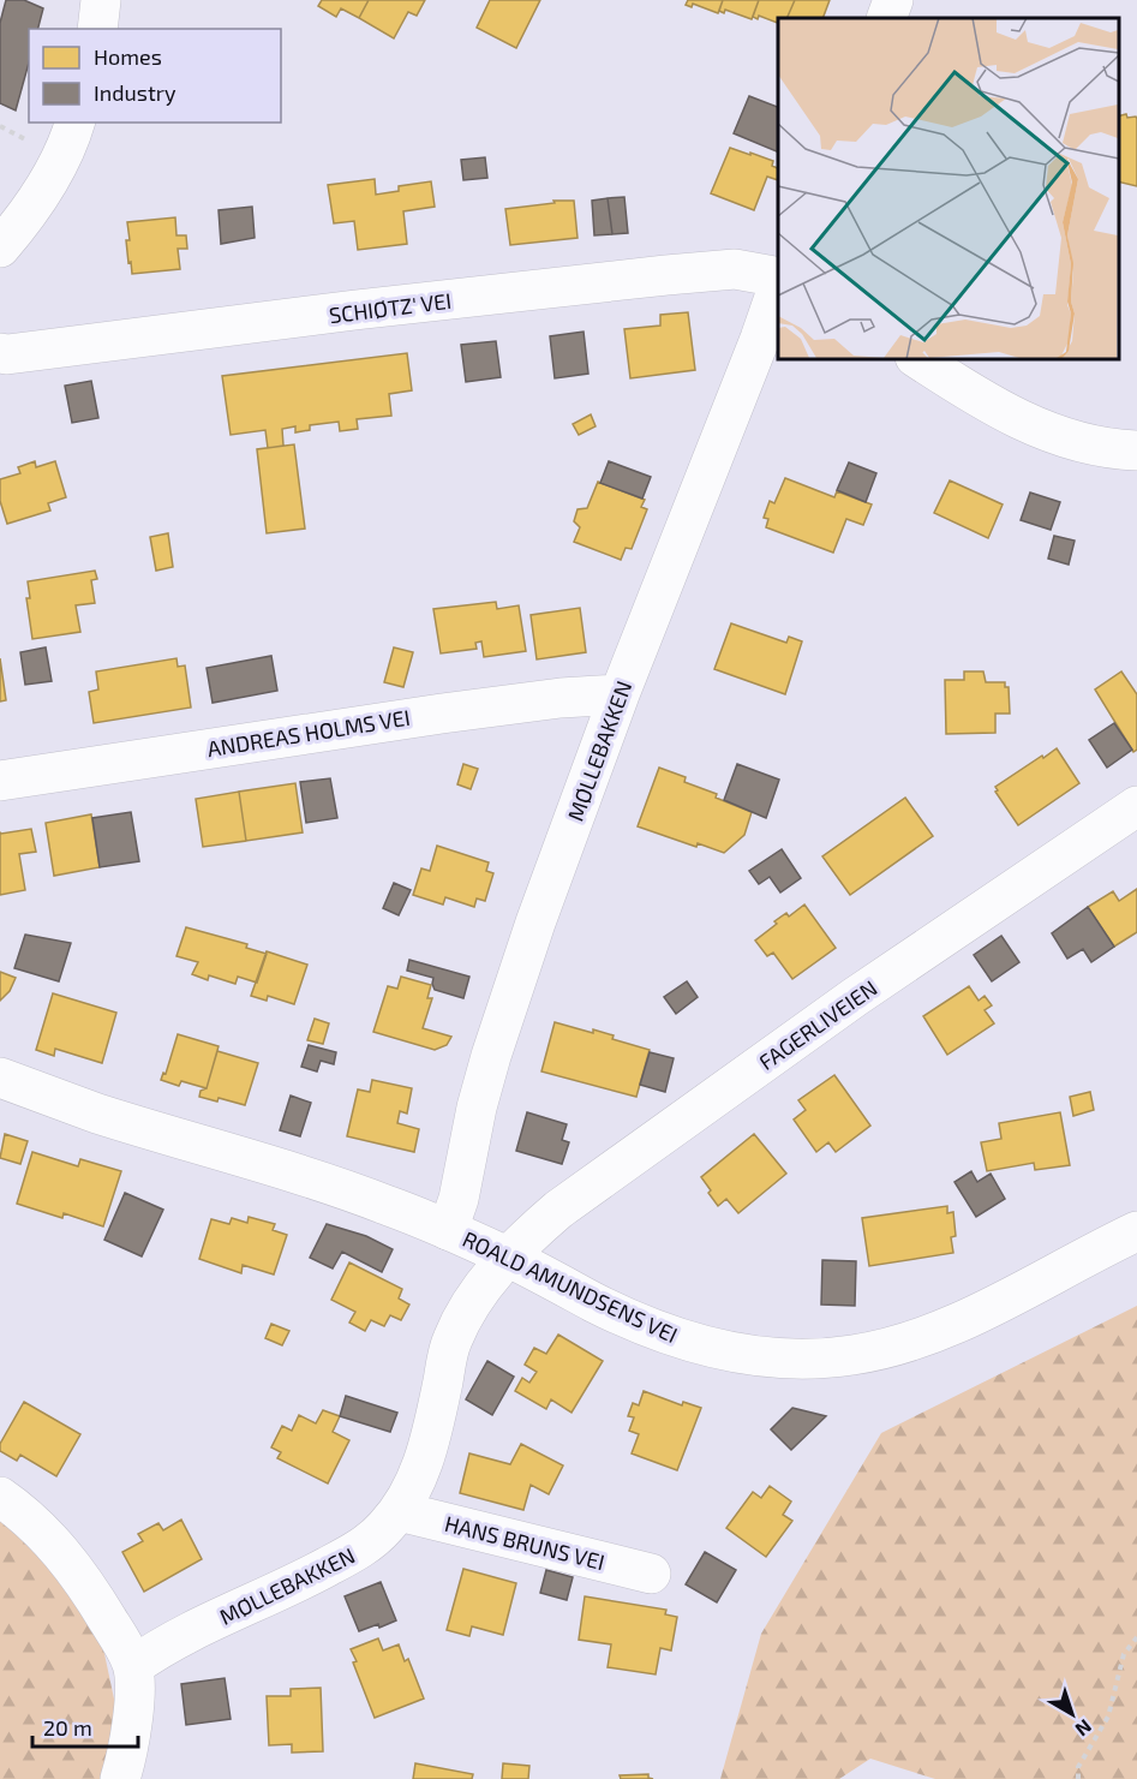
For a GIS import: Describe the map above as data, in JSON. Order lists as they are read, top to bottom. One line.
{"streets":{"street":["SCHIØTZ' VEI","ANDREAS HOLMS VEI","MØLLEBAKKEN","FAGERLIVEIEN","ROALD AMUNDSENS VEI","HANS BRUNS VEI"]},"crossings":[["ANDREAS HOLMS VEI","MØLLEBAKKEN"],["MØLLEBAKKEN","FAGERLIVEIEN"],["MØLLEBAKKEN","ROALD AMUNDSENS VEI"],["MØLLEBAKKEN","HANS BRUNS VEI"],["FAGERLIVEIEN","ROALD AMUNDSENS VEI"]],"legend":["Homes","Industry"],"scale_bar":"20 m","north":"bottom right"}
